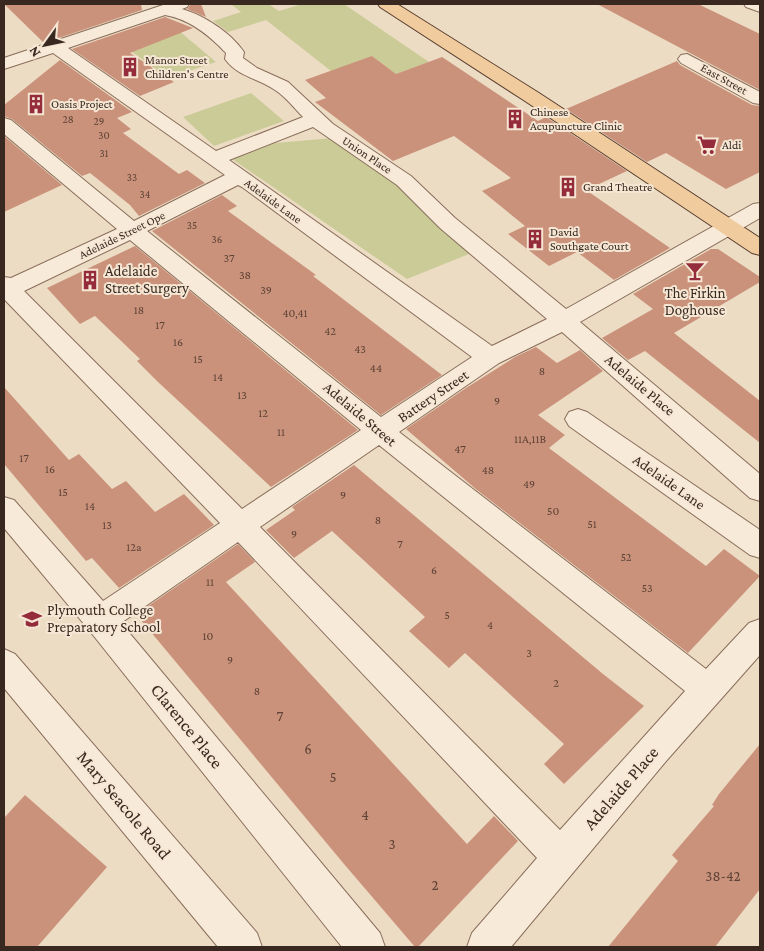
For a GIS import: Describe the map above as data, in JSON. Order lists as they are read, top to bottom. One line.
{"streets":{"street":["East Street","Union Place","Adelaide Lane","Adelaide Street Ope","Adelaide Place","Battery Street","Adelaide Street","Clarence Place","Mary Seacole Road"]},"crossings":[["Union Place","Adelaide Place"],["Union Place","Battery Street"],["Adelaide Lane","Adelaide Street Ope"],["Adelaide Lane","Battery Street"],["Adelaide Street Ope","Adelaide Street"],["Adelaide Place","Battery Street"],["Adelaide Place","Adelaide Street"],["Battery Street","Adelaide Street"],["Battery Street","Clarence Place"]],"places":{"building":["Manor Street Children's Centre","Oasis Project","Chinese Acupuncture Clinic","Grand Theatre","David Southgate Court","Adelaide Street Surgery"],"supermarket":["Aldi"],"bar":["The Firkin Doghouse"],"school or university":["Plymouth College Preparatory School"]},"house_numbers":["28","29","30","31","33","34","35","36","37","38","39","18","40,41","17","42","16","43","15","44","8","14","13","9","12","11","11A,11B","47","17","16","48","49","15","9","14","50","8","51","13","9","7","12a","52","6","11","53","5","4","10","3","9","2","8","7","6","5","4","3","38-42","2"],"north":"bottom left"}
